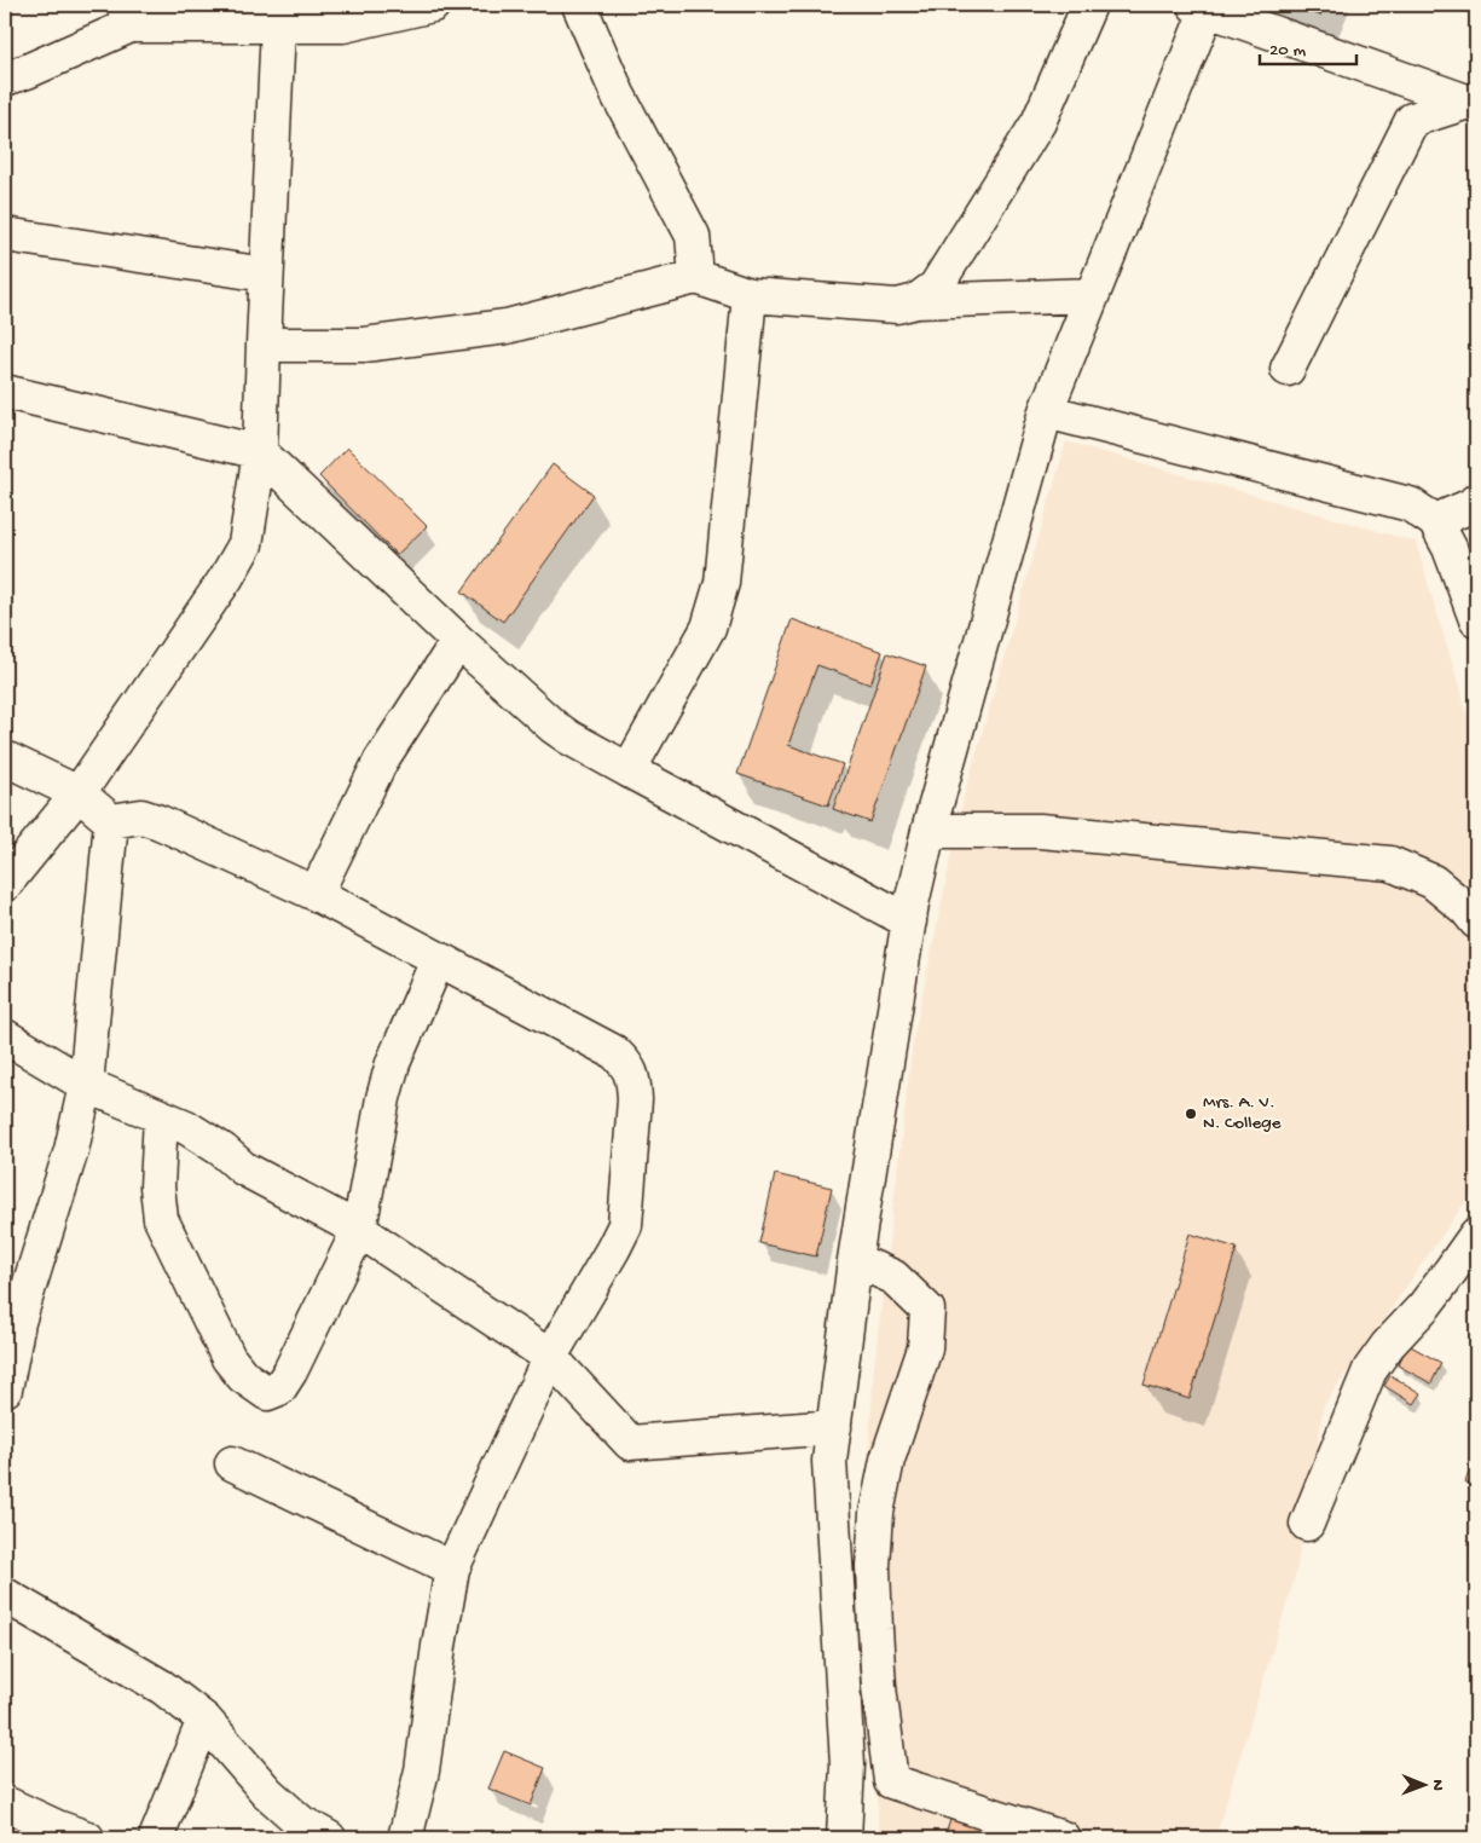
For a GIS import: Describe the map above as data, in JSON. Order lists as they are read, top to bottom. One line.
{"places":["Mrs. A. V. N. College"],"scale_bar":"20 m","north":"right"}
